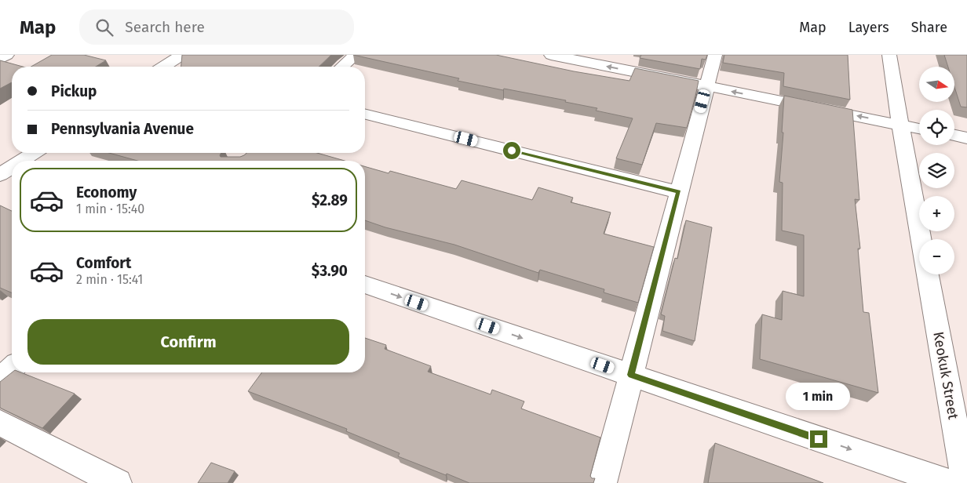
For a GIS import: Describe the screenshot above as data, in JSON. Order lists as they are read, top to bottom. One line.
{"streets":{"street":["Keokuk Street"]},"north":"right","page":{"header":"Map","search":"Search here","nav":["Map","Layers","Share"],"map_buttons":["+","−"],"banner":["Pickup","Pennsylvania Avenue"],"list":[{"name":"Economy","note":"1 min · 15:40","value":"$2.89"},{"name":"Comfort","note":"2 min · 15:41","value":"$3.90"}],"buttons":"Confirm","bubble":"1 min"}}
